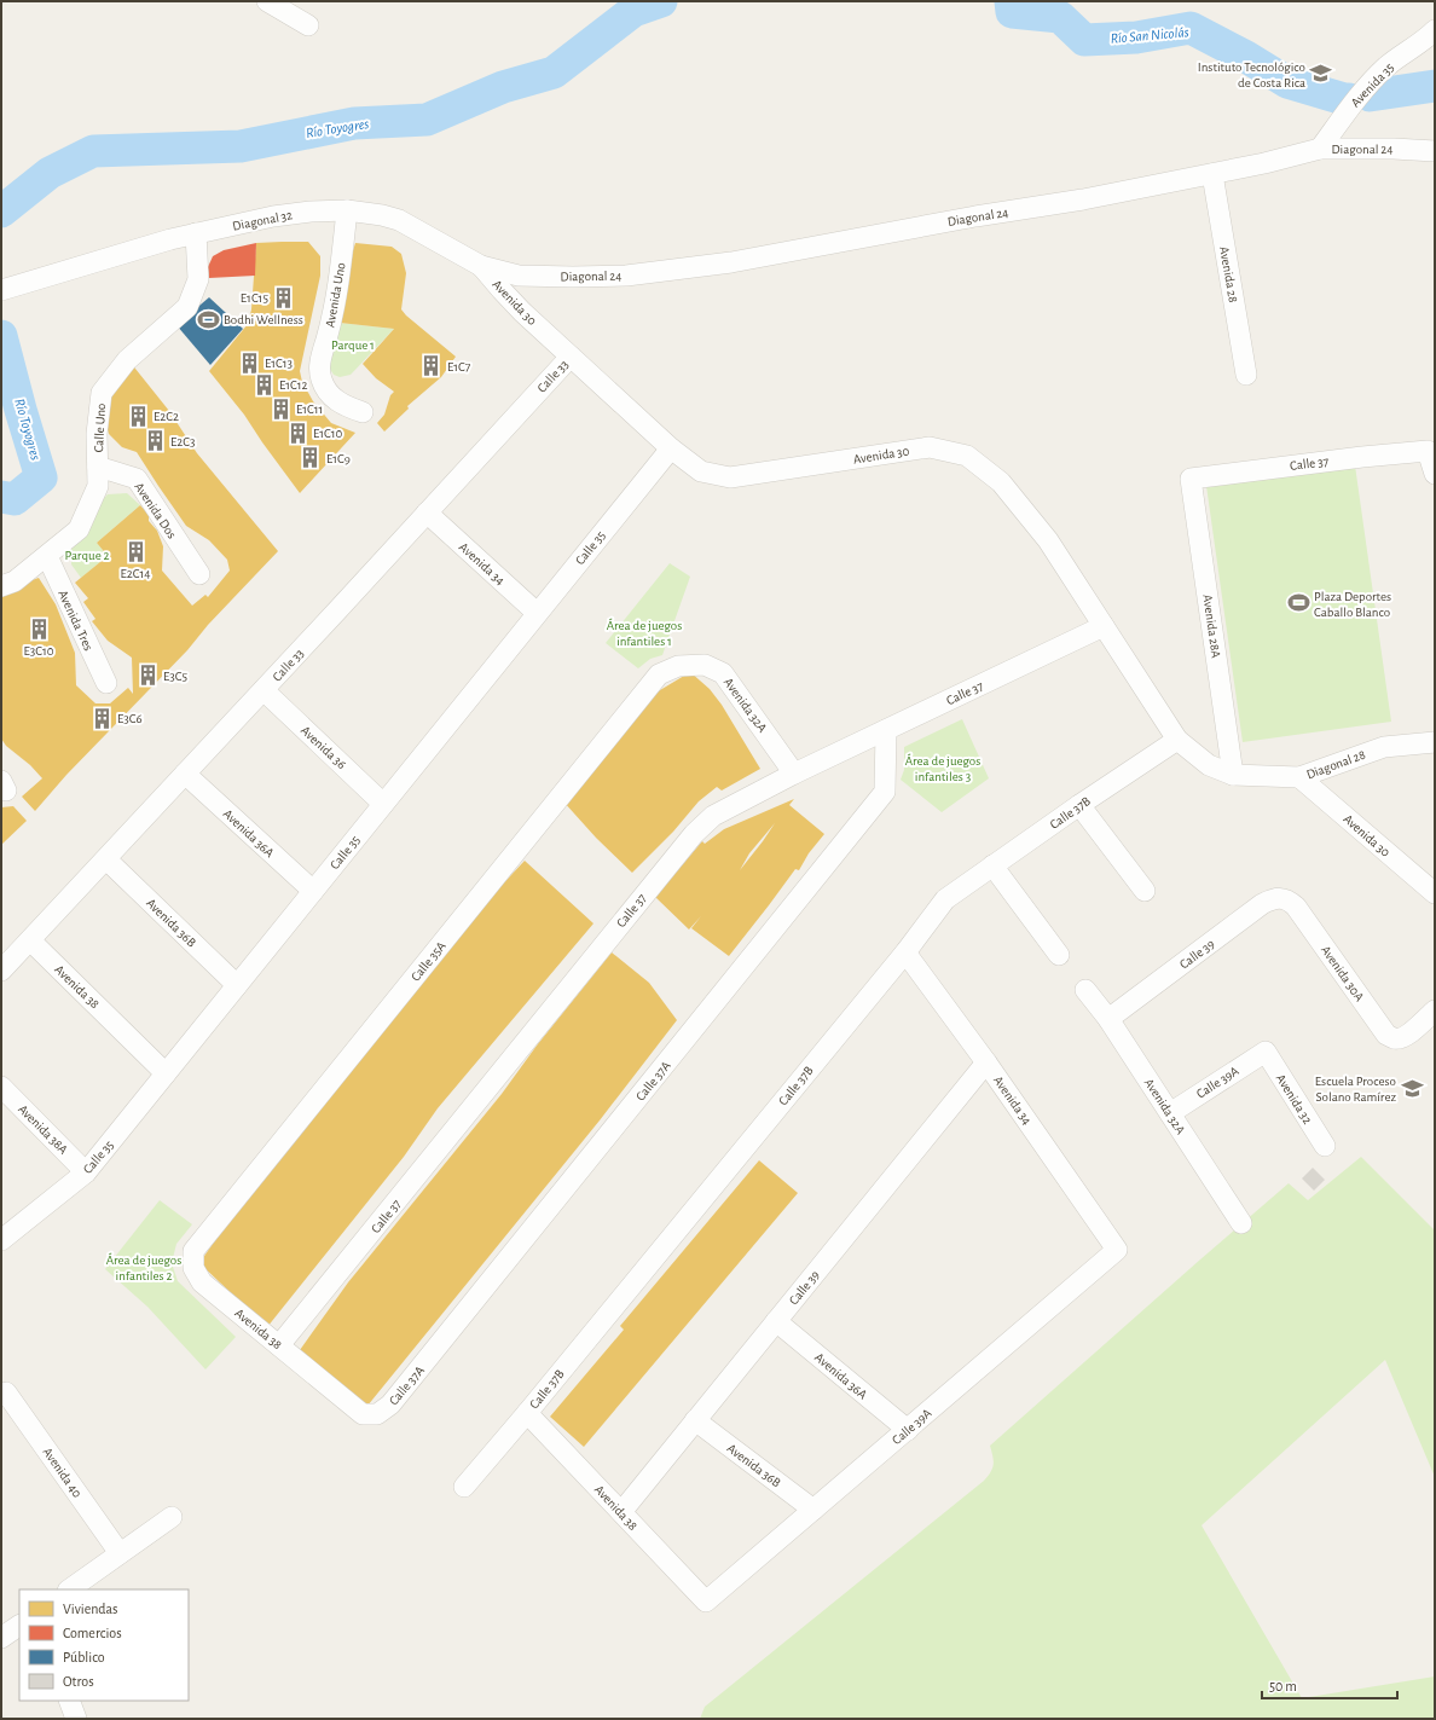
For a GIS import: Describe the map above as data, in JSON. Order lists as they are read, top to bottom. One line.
{"streets":{"street":["Avenida 35","Diagonal 24","Diagonal 32","Avenida 28","Avenida Uno","Avenida 30","Calle 33","Calle Uno","Calle 37","Avenida Dos","Calle 35","Avenida 34","Avenida Tres","Avenida 28A","Avenida 32A","Avenida 36","Diagonal 28","Calle 37B","Avenida 36A","Avenida 36B","Calle 39","Calle 35A","Avenida 30A","Avenida 38","Calle 37A","Calle 39A","Avenida 32","Avenida 38A","Avenida 40"]},"crossings":[["Avenida 35","Diagonal 24"],["Diagonal 24","Diagonal 32"],["Diagonal 24","Avenida 28"],["Diagonal 32","Avenida Uno"],["Diagonal 32","Avenida 30"],["Diagonal 32","Calle Uno"],["Avenida 30","Calle 33"],["Avenida 30","Calle 37"],["Avenida 30","Calle 35"],["Avenida 30","Diagonal 28"],["Avenida 30","Calle 37B"],["Calle 33","Avenida 34"],["Calle 33","Avenida 36"],["Calle 33","Avenida 36A"],["Calle 33","Avenida 36B"],["Calle 33","Avenida 38"],["Calle Uno","Avenida Dos"],["Calle Uno","Avenida Tres"],["Calle 37","Avenida 28A"],["Calle 37","Avenida 32A"],["Calle 37","Avenida 38"],["Calle 37","Calle 37A"],["Calle 35","Avenida 34"],["Calle 35","Avenida 36"],["Calle 35","Avenida 36A"],["Calle 35","Avenida 36B"],["Calle 35","Avenida 38"],["Calle 35","Avenida 38A"],["Avenida 34","Calle 37B"],["Avenida 34","Calle 39"],["Avenida 34","Calle 39A"],["Avenida 28A","Diagonal 28"],["Avenida 32A","Calle 39"],["Avenida 32A","Calle 35A"],["Avenida 32A","Calle 39A"],["Calle 37B","Avenida 38"],["Avenida 36A","Calle 39"],["Avenida 36A","Calle 39A"],["Avenida 36B","Calle 39"],["Avenida 36B","Calle 39A"],["Calle 39","Avenida 30A"],["Calle 39","Avenida 38"],["Calle 35A","Avenida 38"],["Avenida 38","Calle 37A"],["Avenida 38","Calle 39A"],["Calle 39A","Avenida 32"]],"water":["Río San Nicolás","Río Toyogres"],"parks":["Parque 1","Parque 2","Área de juegos infantiles 1","Área de juegos infantiles 3","Área de juegos infantiles 2"],"places":{"school or university":["Instituto Tecnológico de Costa Rica","Escuela Proceso Solano Ramírez"],"building":["E1C15","E1C13","E1C7","E1C12","E1C11","E2C2","E1C10","E2C3","E1C9","E2C14","E3C10","E3C5","E3C6"],"sports":["Bodhi Wellness","Plaza Deportes Caballo Blanco"]},"legend":["Viviendas","Comercios","Público","Otros"],"scale_bar":"50 m"}
